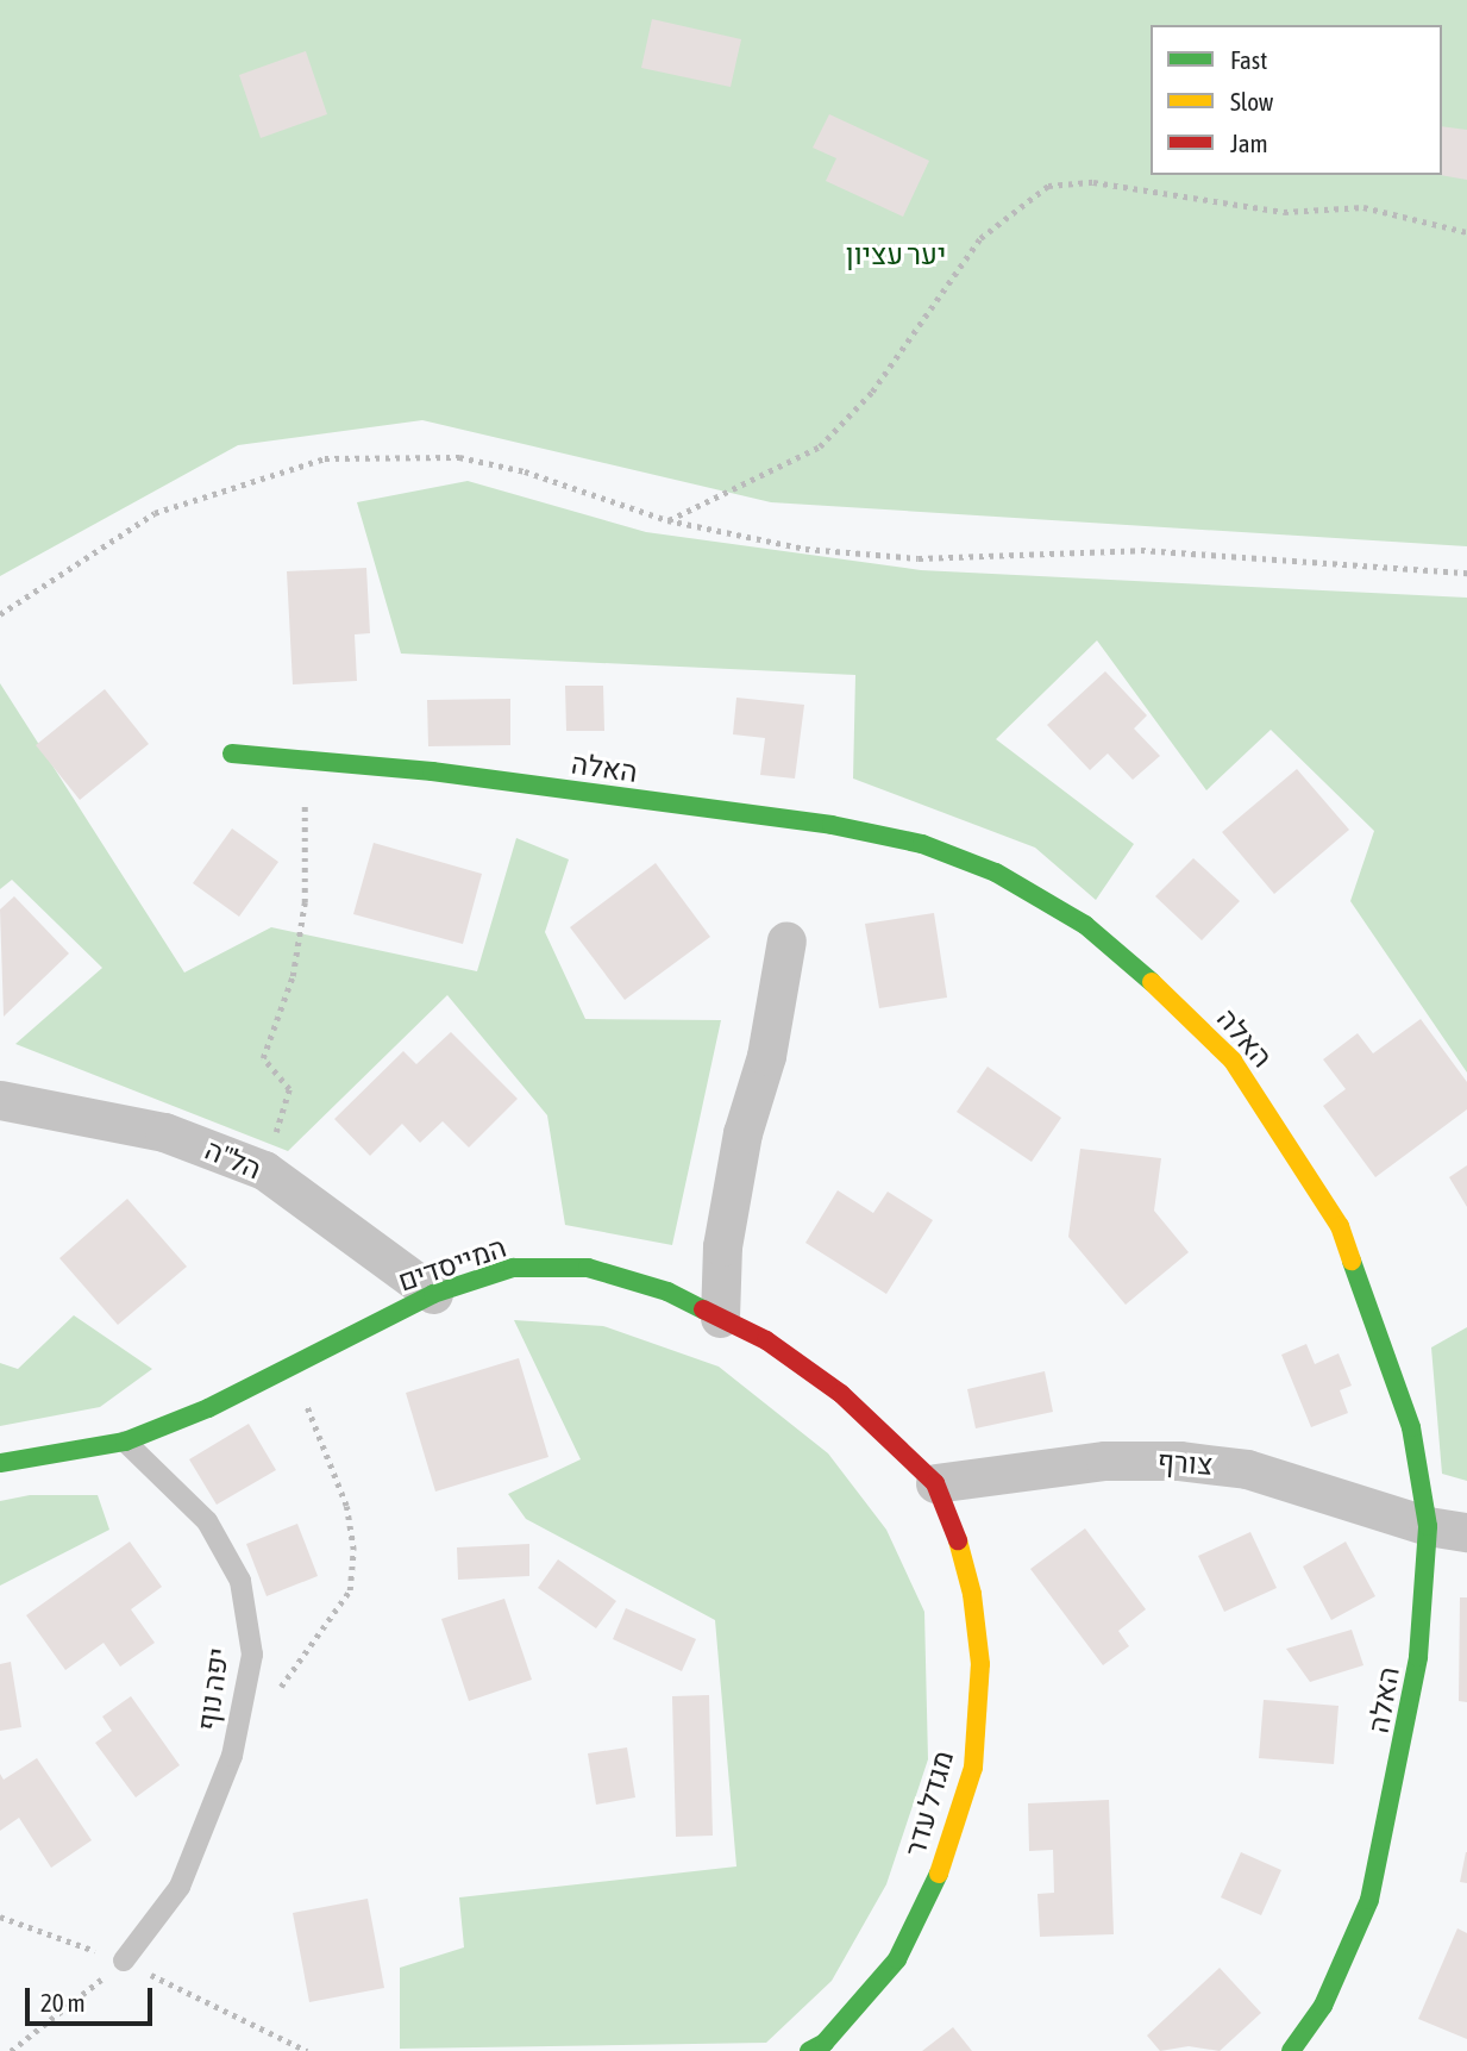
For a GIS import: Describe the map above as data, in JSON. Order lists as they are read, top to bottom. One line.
{"streets":{"street":["האלה","הל\"ה","המייסדים","צורף","מגדל עדר"],"lane":["יפה נוף"]},"crossings":[["האלה","צורף"],["הל\"ה","המייסדים"],["המייסדים","צורף"],["המייסדים","יפה נוף"],["המייסדים","מגדל עדר"],["צורף","מגדל עדר"]],"parks":["יער עציון"],"legend":["Fast","Slow","Jam"],"scale_bar":"20 m"}
